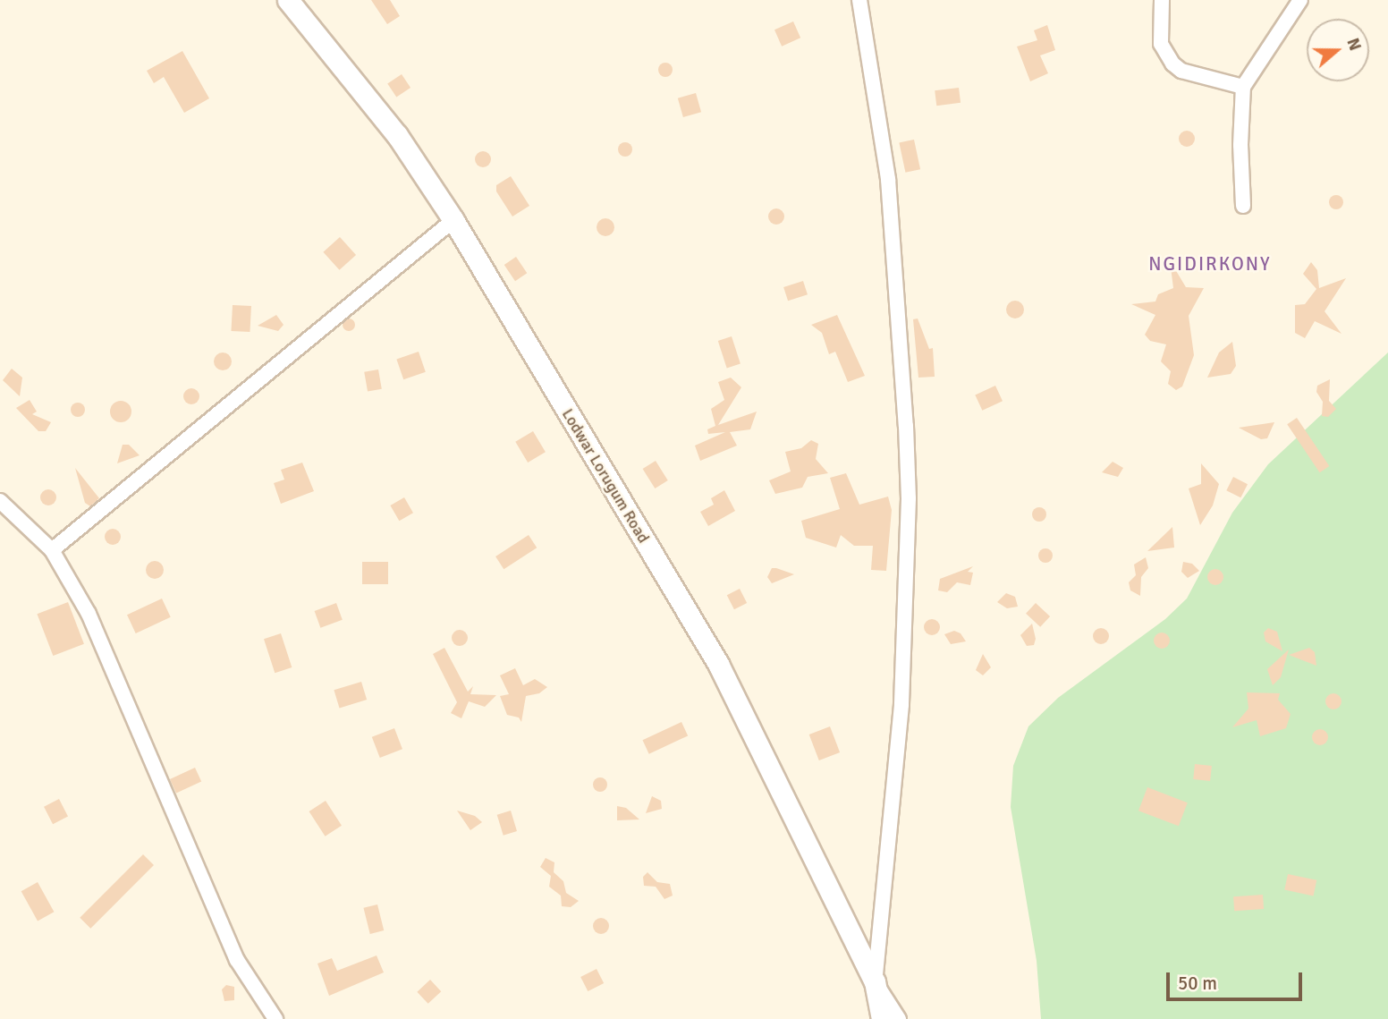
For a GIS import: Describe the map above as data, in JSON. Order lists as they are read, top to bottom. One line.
{"streets":{"main road":["Lodwar Lorugum Road"]},"districts":["NGIDIRKONY"],"scale_bar":"50 m","north":"right"}
